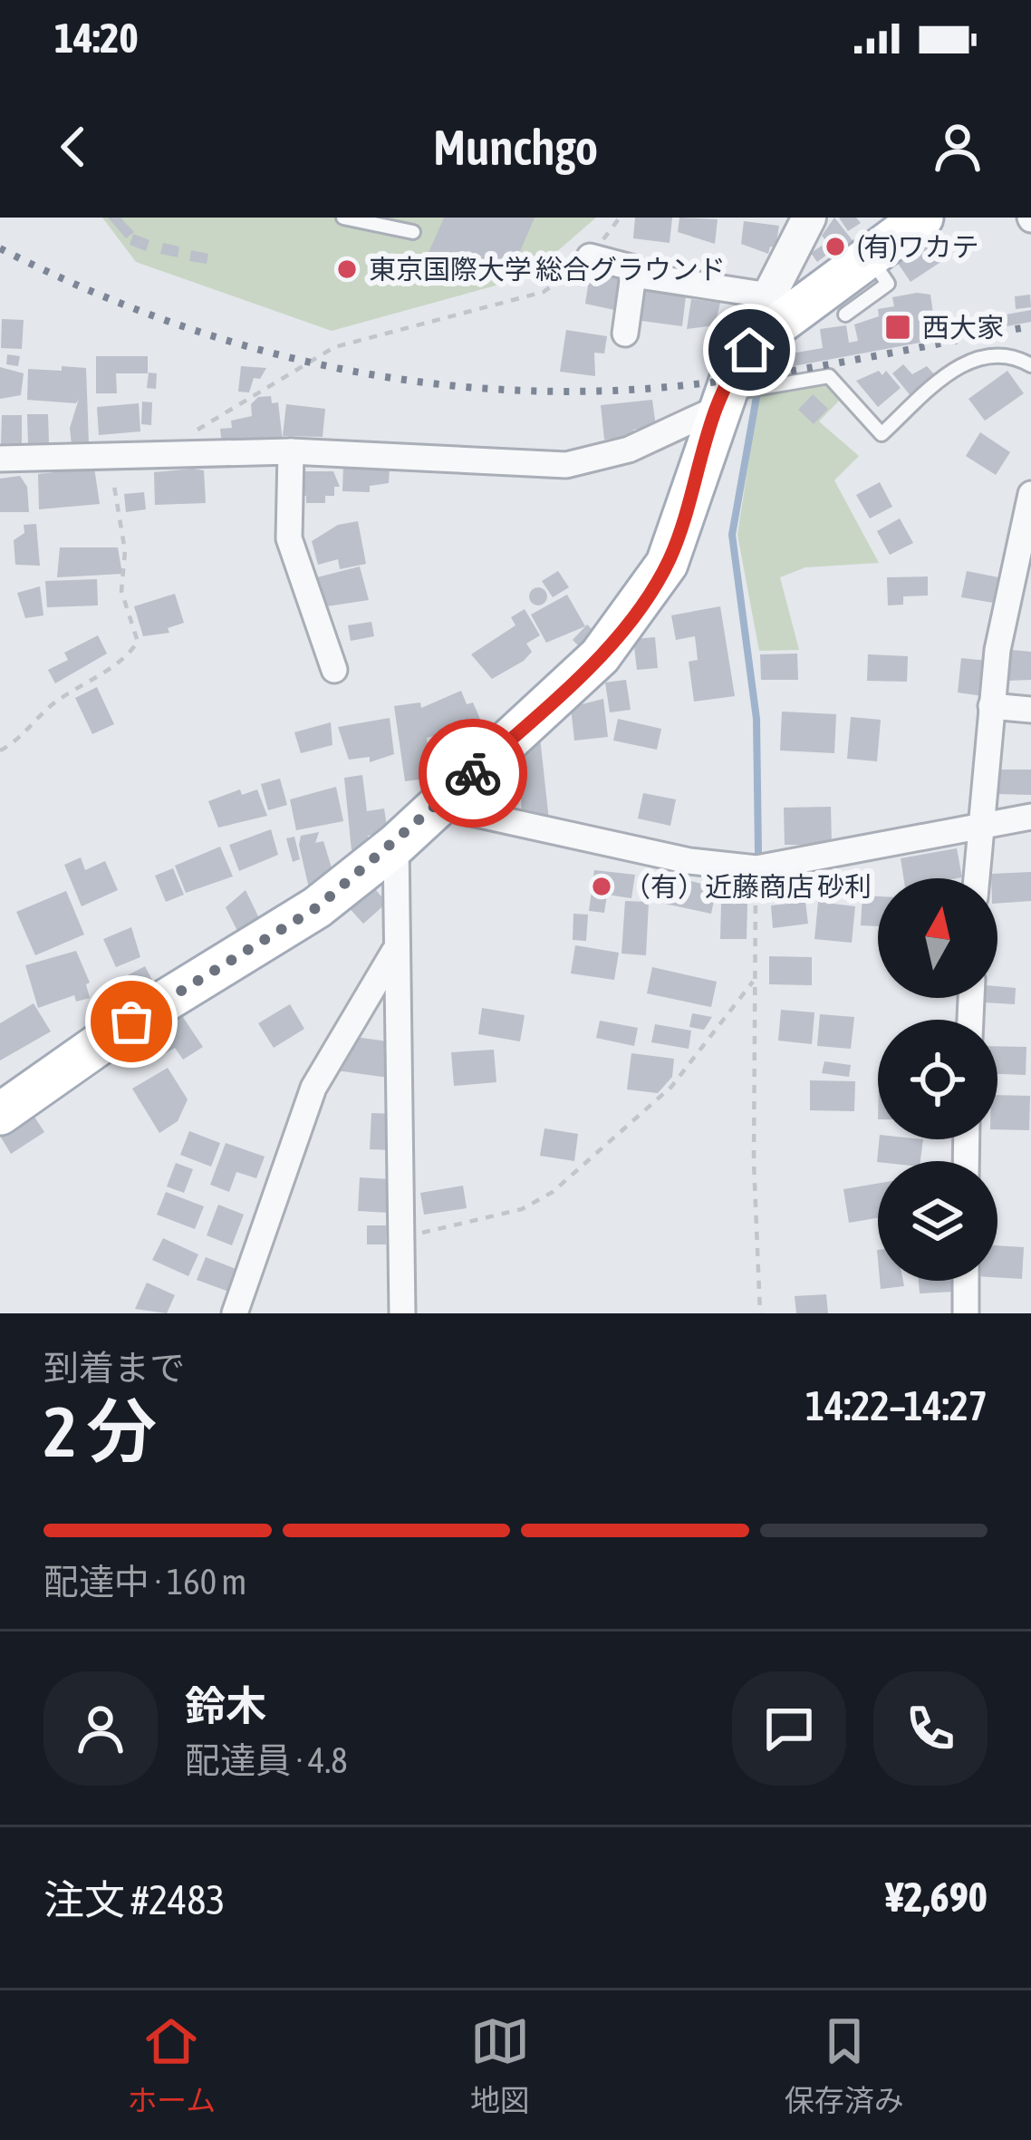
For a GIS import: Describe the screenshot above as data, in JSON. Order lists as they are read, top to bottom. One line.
{"places":{"other":["(有)ワカテ","東京国際大学 総合グラウンド","（有）近藤商店 砂利"],"transit":["西大家"]},"north":"top","page":{"status":"14:20","header":"Munchgo","heading":["2 分","到着まで","14:22–14:27"],"panel":["鈴木","配達員 · 4.8","注文 #2483","¥2,690"],"bar":"配達中 · 160 m","tabs":["ホーム","地図","保存済み"]}}
